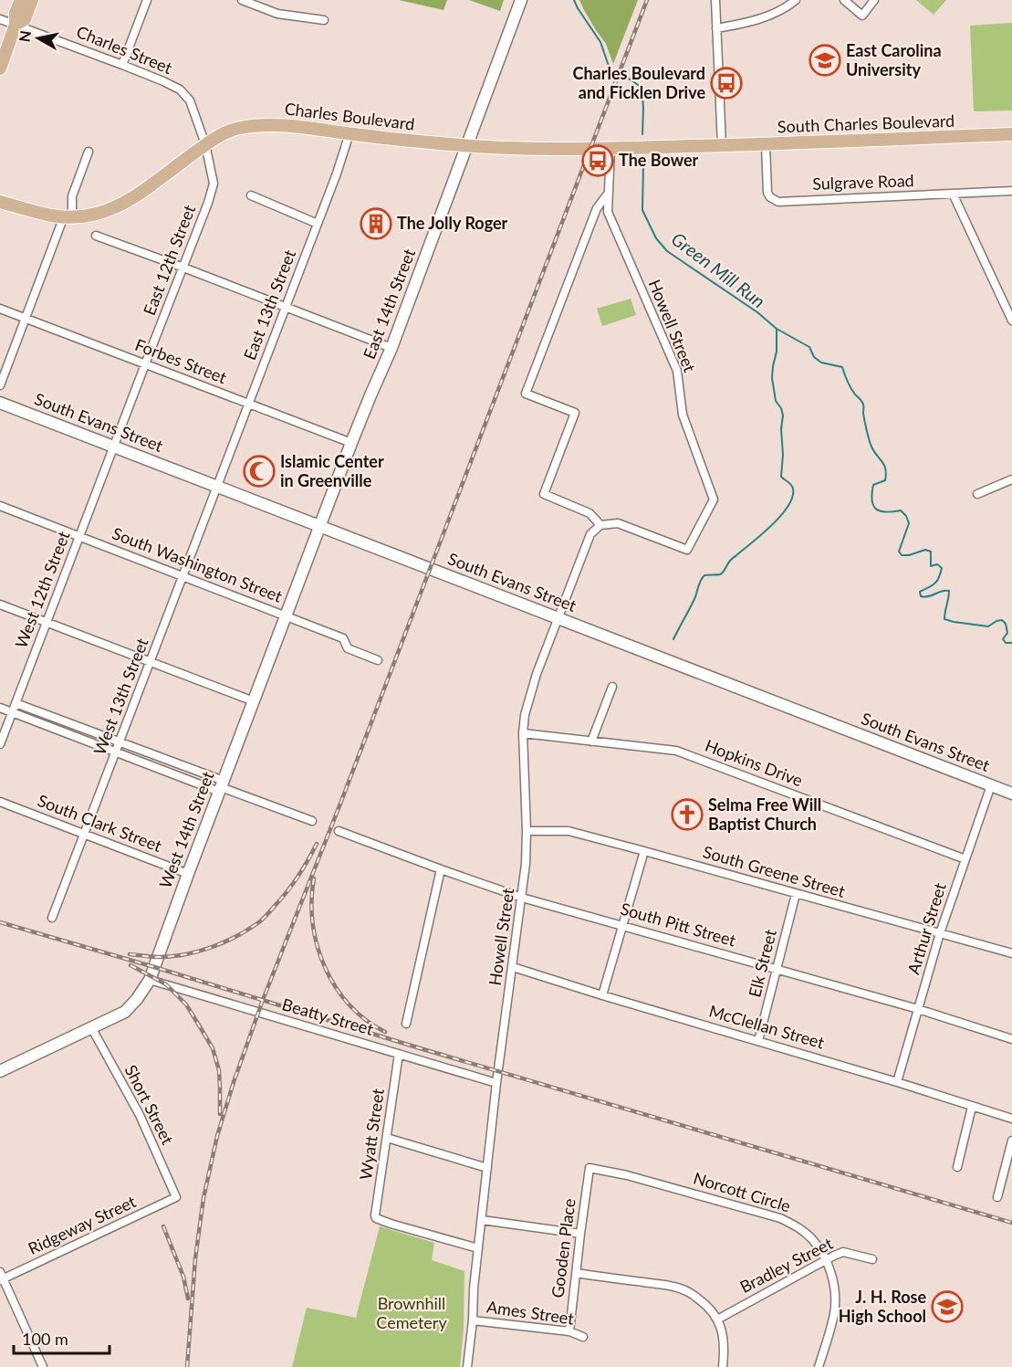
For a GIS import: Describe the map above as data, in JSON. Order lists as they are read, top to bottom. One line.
{"streets":{"main road":["Charles Boulevard","South Charles Boulevard"],"street":["Charles Street","Sulgrave Road","East 12th Street","East 14th Street","East 13th Street","Howell Street","Forbes Street","South Evans Street","South Washington Street","West 12th Street","West 13th Street","Hopkins Drive","South Clark Street","West 14th Street","South Greene Street","South Pitt Street","Arthur Street","Elk Street","Beatty Street","McClellan Street","Short Street","Wyatt Street","Norcott Circle","Ridgeway Street","Gooden Place","Bradley Street","Ames Street"]},"crossings":[["Charles Street","Charles Boulevard"],["Charles Street","East 12th Street"],["Charles Boulevard","South Charles Boulevard"],["Charles Boulevard","East 12th Street"],["Charles Boulevard","East 14th Street"],["Charles Boulevard","East 13th Street"],["Charles Boulevard","Howell Street"],["South Charles Boulevard","Sulgrave Road"],["East 12th Street","Forbes Street"],["East 12th Street","South Evans Street"],["East 12th Street","West 12th Street"],["East 14th Street","Forbes Street"],["East 14th Street","South Evans Street"],["East 14th Street","West 14th Street"],["East 13th Street","Forbes Street"],["East 13th Street","South Evans Street"],["East 13th Street","West 13th Street"],["Howell Street","South Evans Street"],["Howell Street","Hopkins Drive"],["Howell Street","South Greene Street"],["Howell Street","South Pitt Street"],["Howell Street","Beatty Street"],["Howell Street","McClellan Street"],["Howell Street","Wyatt Street"],["Howell Street","Ames Street"],["South Evans Street","West 12th Street"],["South Evans Street","West 13th Street"],["South Evans Street","West 14th Street"],["South Evans Street","Arthur Street"],["South Washington Street","West 12th Street"],["South Washington Street","West 13th Street"],["South Washington Street","West 14th Street"],["West 13th Street","South Clark Street"],["Hopkins Drive","Arthur Street"],["South Clark Street","West 14th Street"],["West 14th Street","Beatty Street"],["West 14th Street","Short Street"],["South Greene Street","Arthur Street"],["South Greene Street","Elk Street"],["South Pitt Street","Arthur Street"],["South Pitt Street","Elk Street"],["Arthur Street","McClellan Street"],["Elk Street","McClellan Street"],["Beatty Street","Wyatt Street"],["Short Street","Ridgeway Street"],["Norcott Circle","Gooden Place"],["Norcott Circle","Bradley Street"],["Gooden Place","Ames Street"]],"water":["Green Mill Run"],"parks":["Brownhill Cemetery"],"places":{"school or university":["East Carolina University","J. H. Rose High School"],"bus stop":["Charles Boulevard and Ficklen Drive","The Bower"],"building":["The Jolly Roger"],"mosque":["Islamic Center in Greenville"],"church":["Selma Free Will Baptist Church"]},"scale_bar":"100 m","north":"left"}
